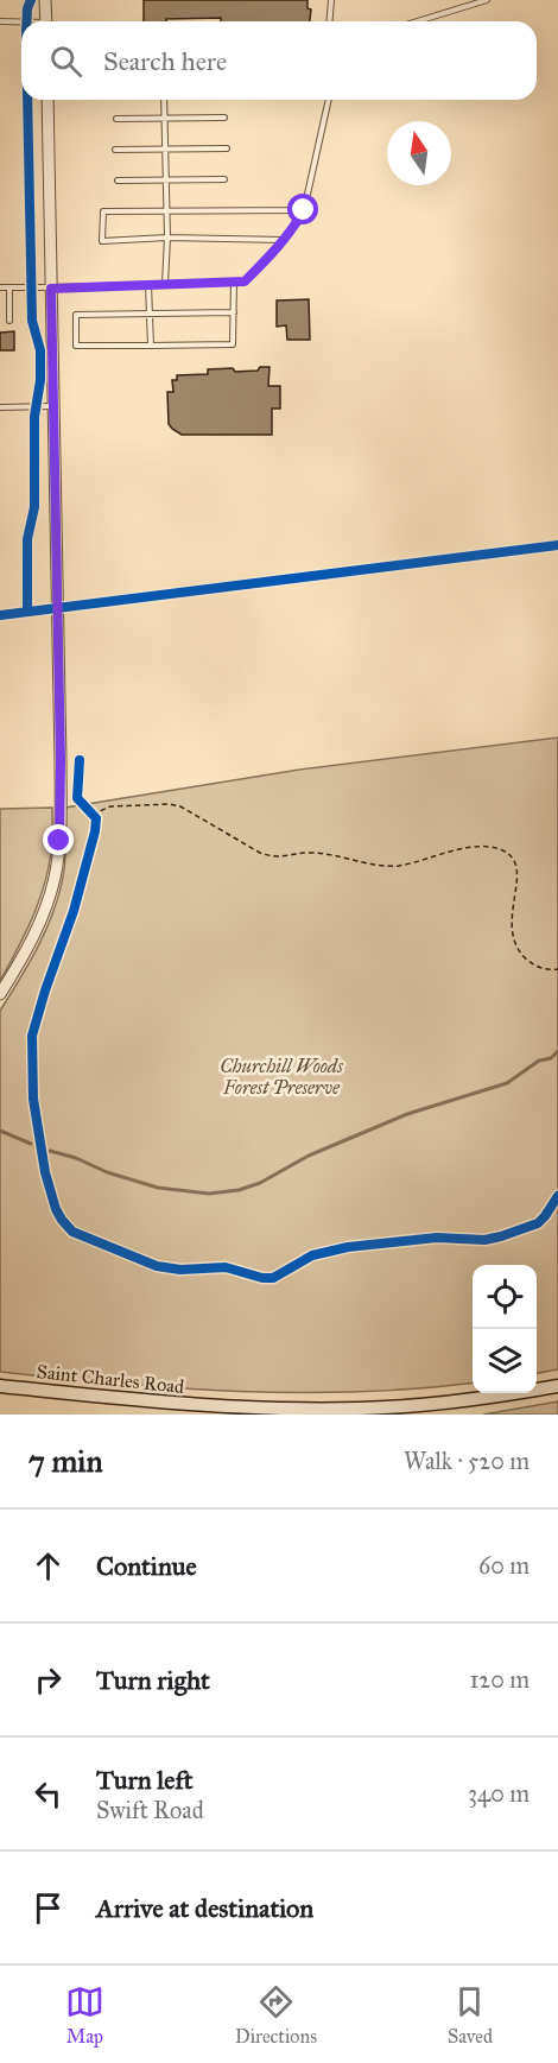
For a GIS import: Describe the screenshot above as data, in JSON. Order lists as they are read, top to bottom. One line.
{"streets":{"main road":["Saint Charles Road"]},"parks":["Churchill Woods Forest Preserve"],"north":"top","page":{"search":"Search here","heading":["7 min","Walk · 520 m"],"list":[["Continue","60 m"],["Turn right","120 m"],["Turn left","Swift Road","340 m"],"Arrive at destination"],"nav":["Map","Directions","Saved"]}}
